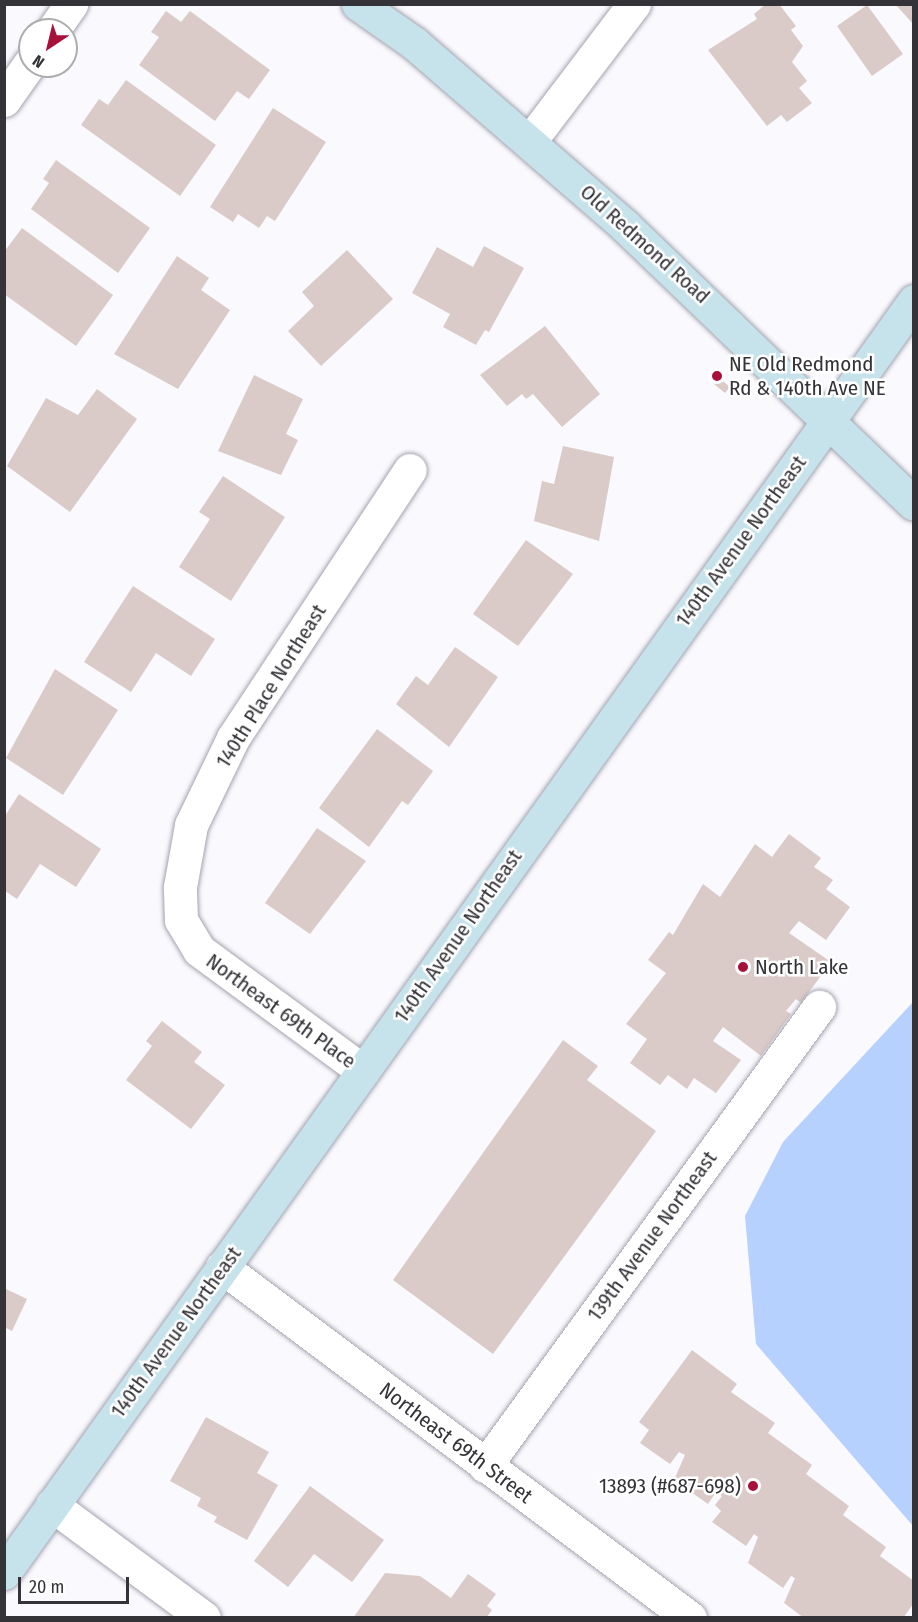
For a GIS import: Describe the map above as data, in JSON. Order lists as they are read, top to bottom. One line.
{"streets":{"main road":["Old Redmond Road","140th Avenue Northeast"],"street":["140th Place Northeast","Northeast 69th Place","139th Avenue Northeast","Northeast 69th Street"]},"crossings":[["Old Redmond Road","140th Avenue Northeast"],["140th Avenue Northeast","Northeast 69th Place"],["140th Avenue Northeast","Northeast 69th Street"],["140th Place Northeast","Northeast 69th Place"],["139th Avenue Northeast","Northeast 69th Street"]],"places":["NE Old Redmond Rd & 140th Ave NE","North Lake","13893 (#687-698)"],"scale_bar":"20 m","north":"bottom left"}
